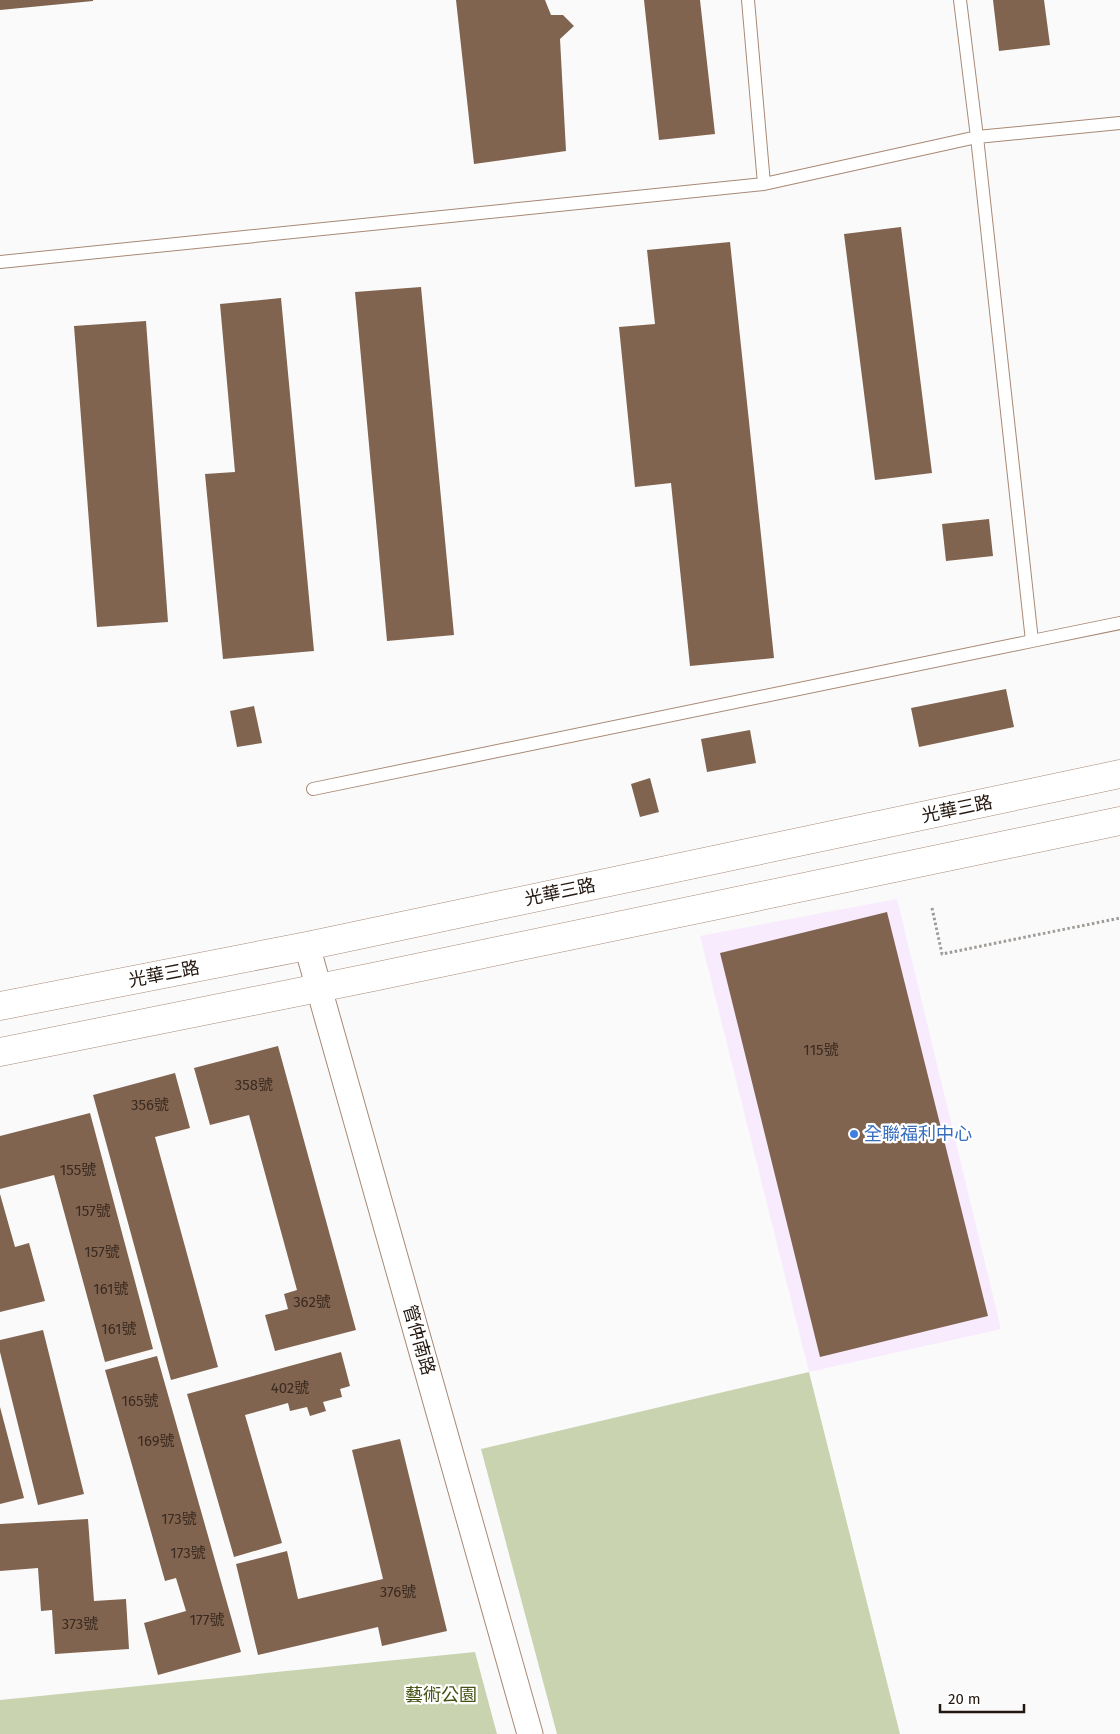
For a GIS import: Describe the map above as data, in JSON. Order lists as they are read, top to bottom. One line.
{"streets":{"street":["光華三路","管仲南路"]},"crossings":[["光華三路","管仲南路"]],"parks":["藝術公園"],"places":["全聯福利中心"],"house_numbers":["115號","358號","356號","155號","157號","157號","161號","362號","161號","402號","165號","169號","173號","173號","376號","177號","373號"],"scale_bar":"20 m"}
